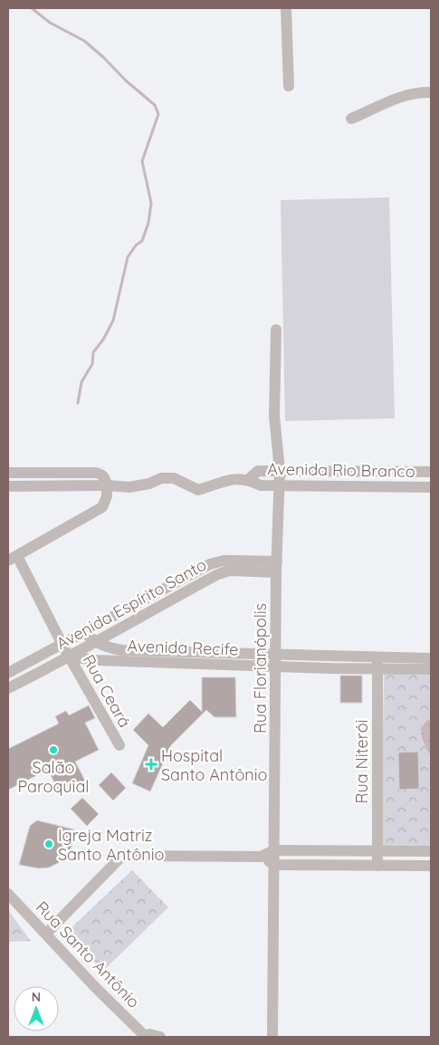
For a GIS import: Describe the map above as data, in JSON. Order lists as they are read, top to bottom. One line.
{"streets":{"street":["Avenida Rio Branco","Avenida Espírito Santo","Avenida Recife","Rua Florianópolis","Rua Ceará","Rua Niterói","Rua Santo Antônio"]},"crossings":[["Avenida Rio Branco","Rua Florianópolis"],["Avenida Espírito Santo","Avenida Recife"],["Avenida Espírito Santo","Rua Florianópolis"],["Avenida Espírito Santo","Rua Ceará"],["Avenida Recife","Rua Florianópolis"],["Avenida Recife","Rua Ceará"],["Avenida Recife","Rua Niterói"]],"places":{"other":["Salão Paroquial","Igreja Matriz Santo Antônio"],"health":["Hospital Santo Antônio"]},"north":"top"}
